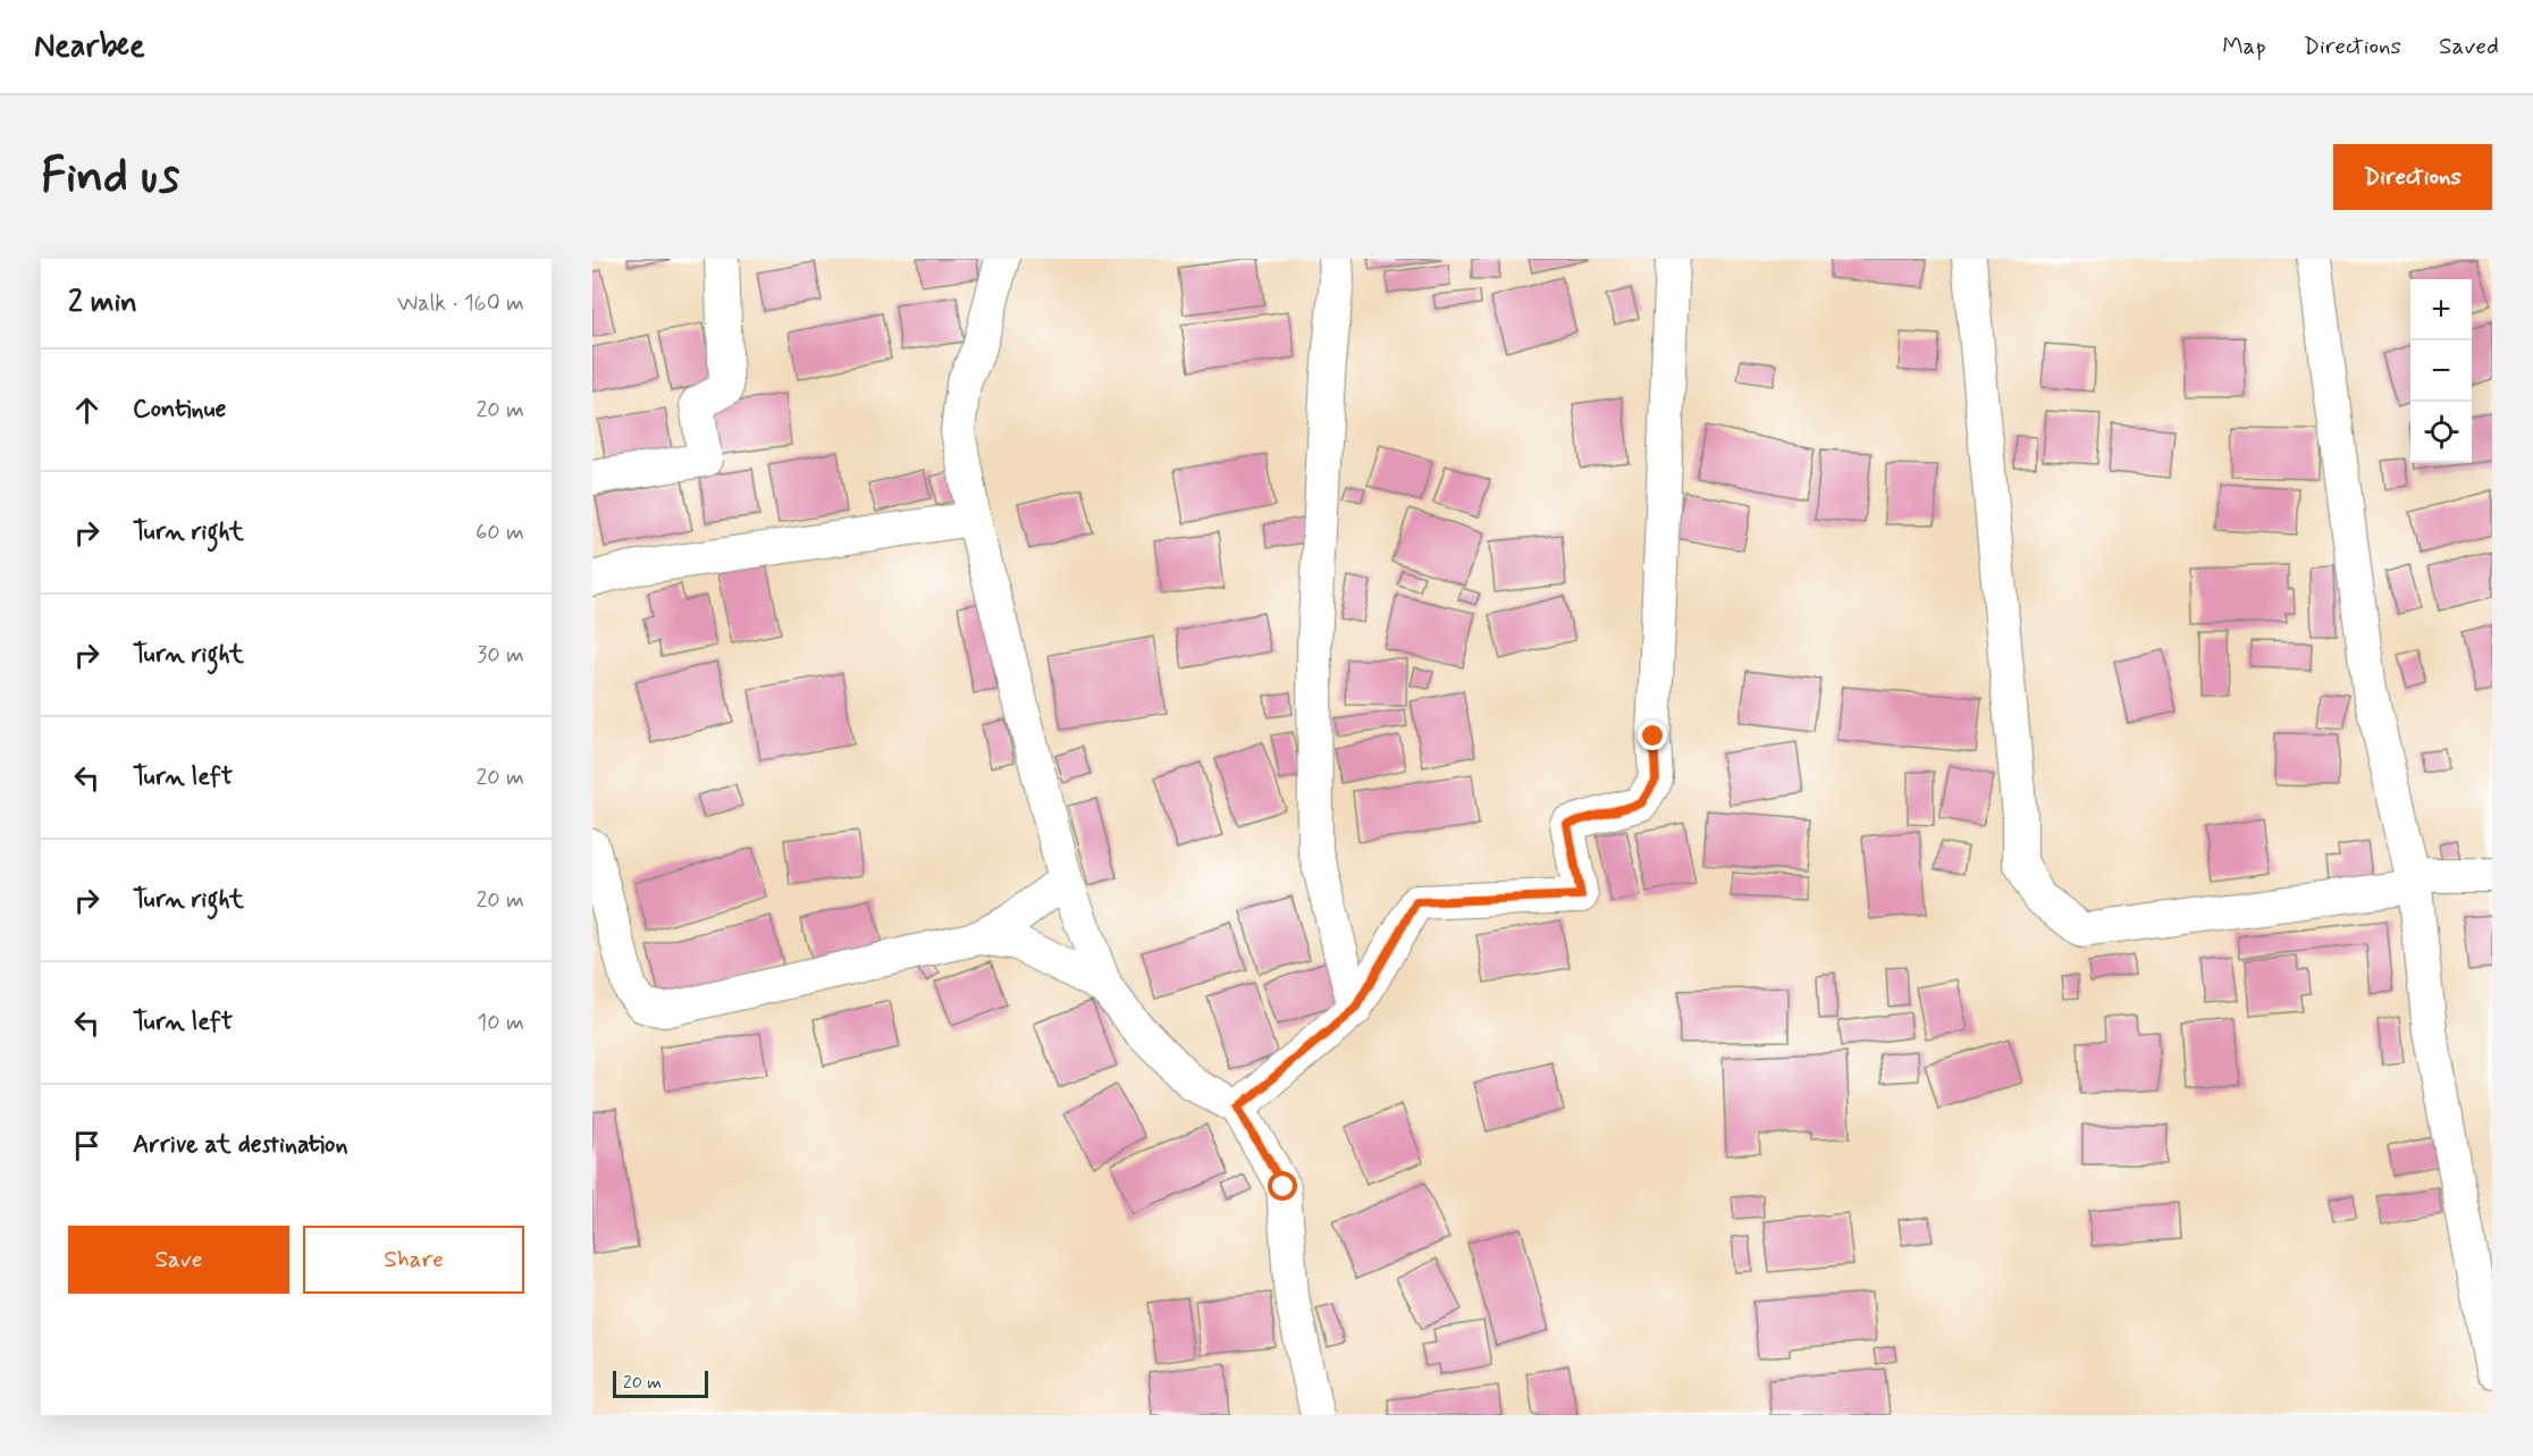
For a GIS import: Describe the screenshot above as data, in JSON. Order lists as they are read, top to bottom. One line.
{"scale_bar":"20 m","page":{"header":"Nearbee","nav":["Map","Directions","Saved"],"buttons":["Directions",["Save","Share"]],"title":"Find us","heading":["2 min","Walk · 160 m"],"map_buttons":["+","−"],"list":[["Continue","20 m"],["Turn right","60 m"],["Turn right","30 m"],["Turn left","20 m"],["Turn right","20 m"],["Turn left","10 m"],"Arrive at destination"],"scale":"20 m"}}
